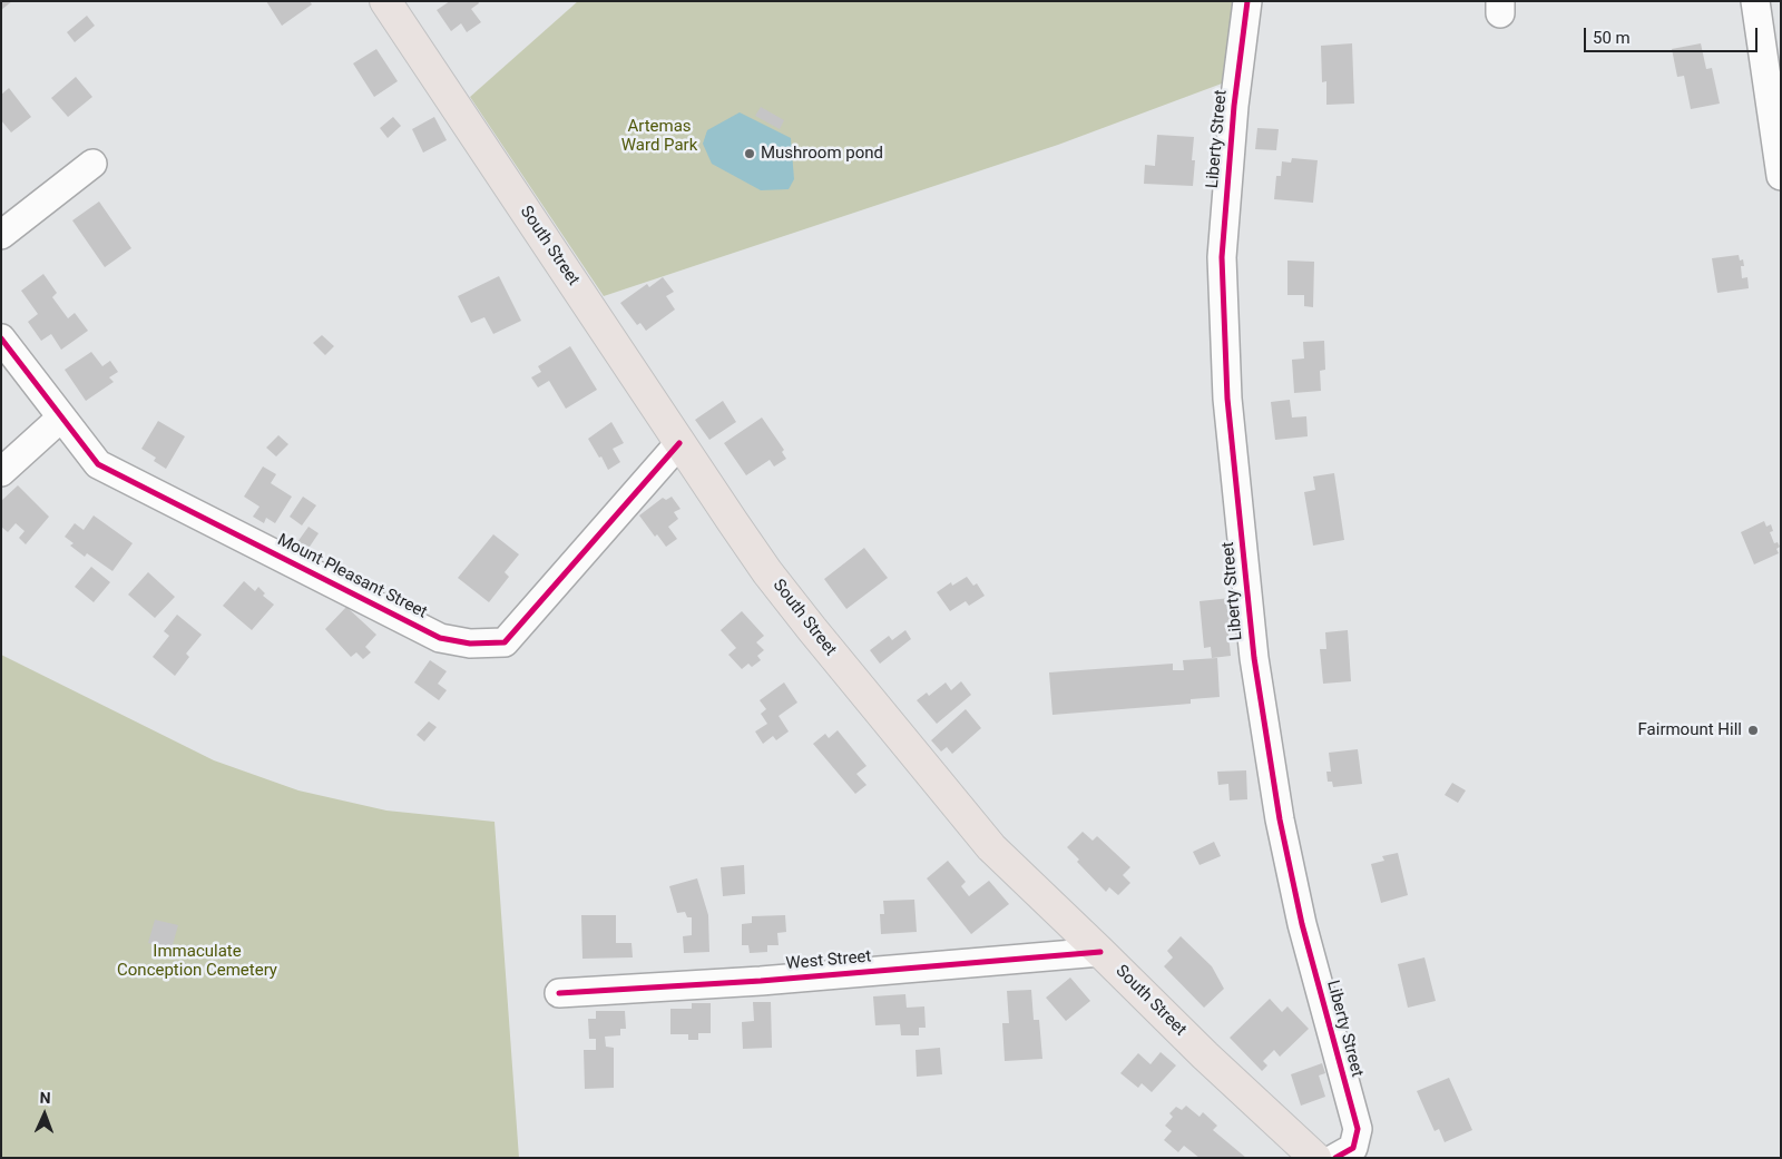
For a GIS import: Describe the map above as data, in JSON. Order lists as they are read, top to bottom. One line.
{"streets":{"main road":["South Street"],"street":["Liberty Street","Mount Pleasant Street","West Street"]},"crossings":[["South Street","Mount Pleasant Street"],["South Street","West Street"]],"parks":["Artemas Ward Park","Immaculate Conception Cemetery"],"places":["Mushroom pond","Fairmount Hill"],"scale_bar":"50 m","north":"top"}
